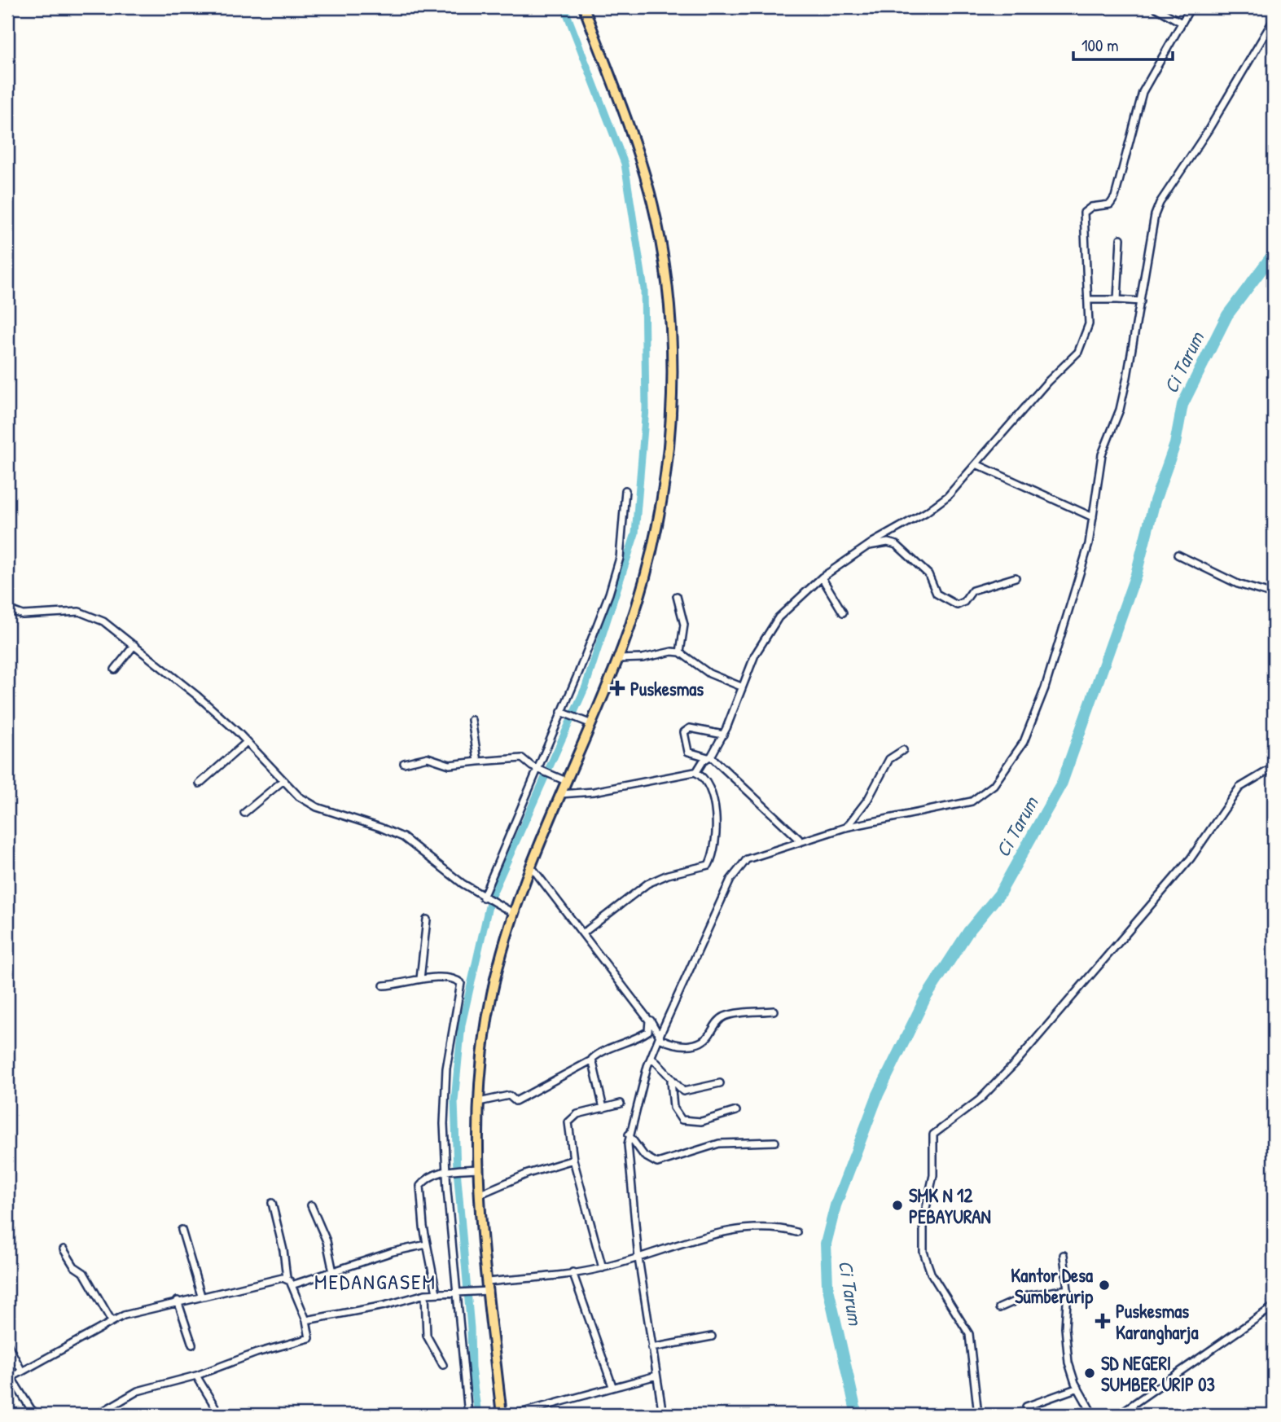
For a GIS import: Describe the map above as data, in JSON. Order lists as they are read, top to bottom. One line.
{"districts":["MEDANGASEM"],"water":["Ci Tarum"],"places":{"health":["Puskesmas","Puskesmas Karangharja"],"other":["SMK N 12 PEBAYURAN","Kantor Desa Sumberurip","SD NEGERI SUMBER URIP 03"]},"scale_bar":"100 m"}
